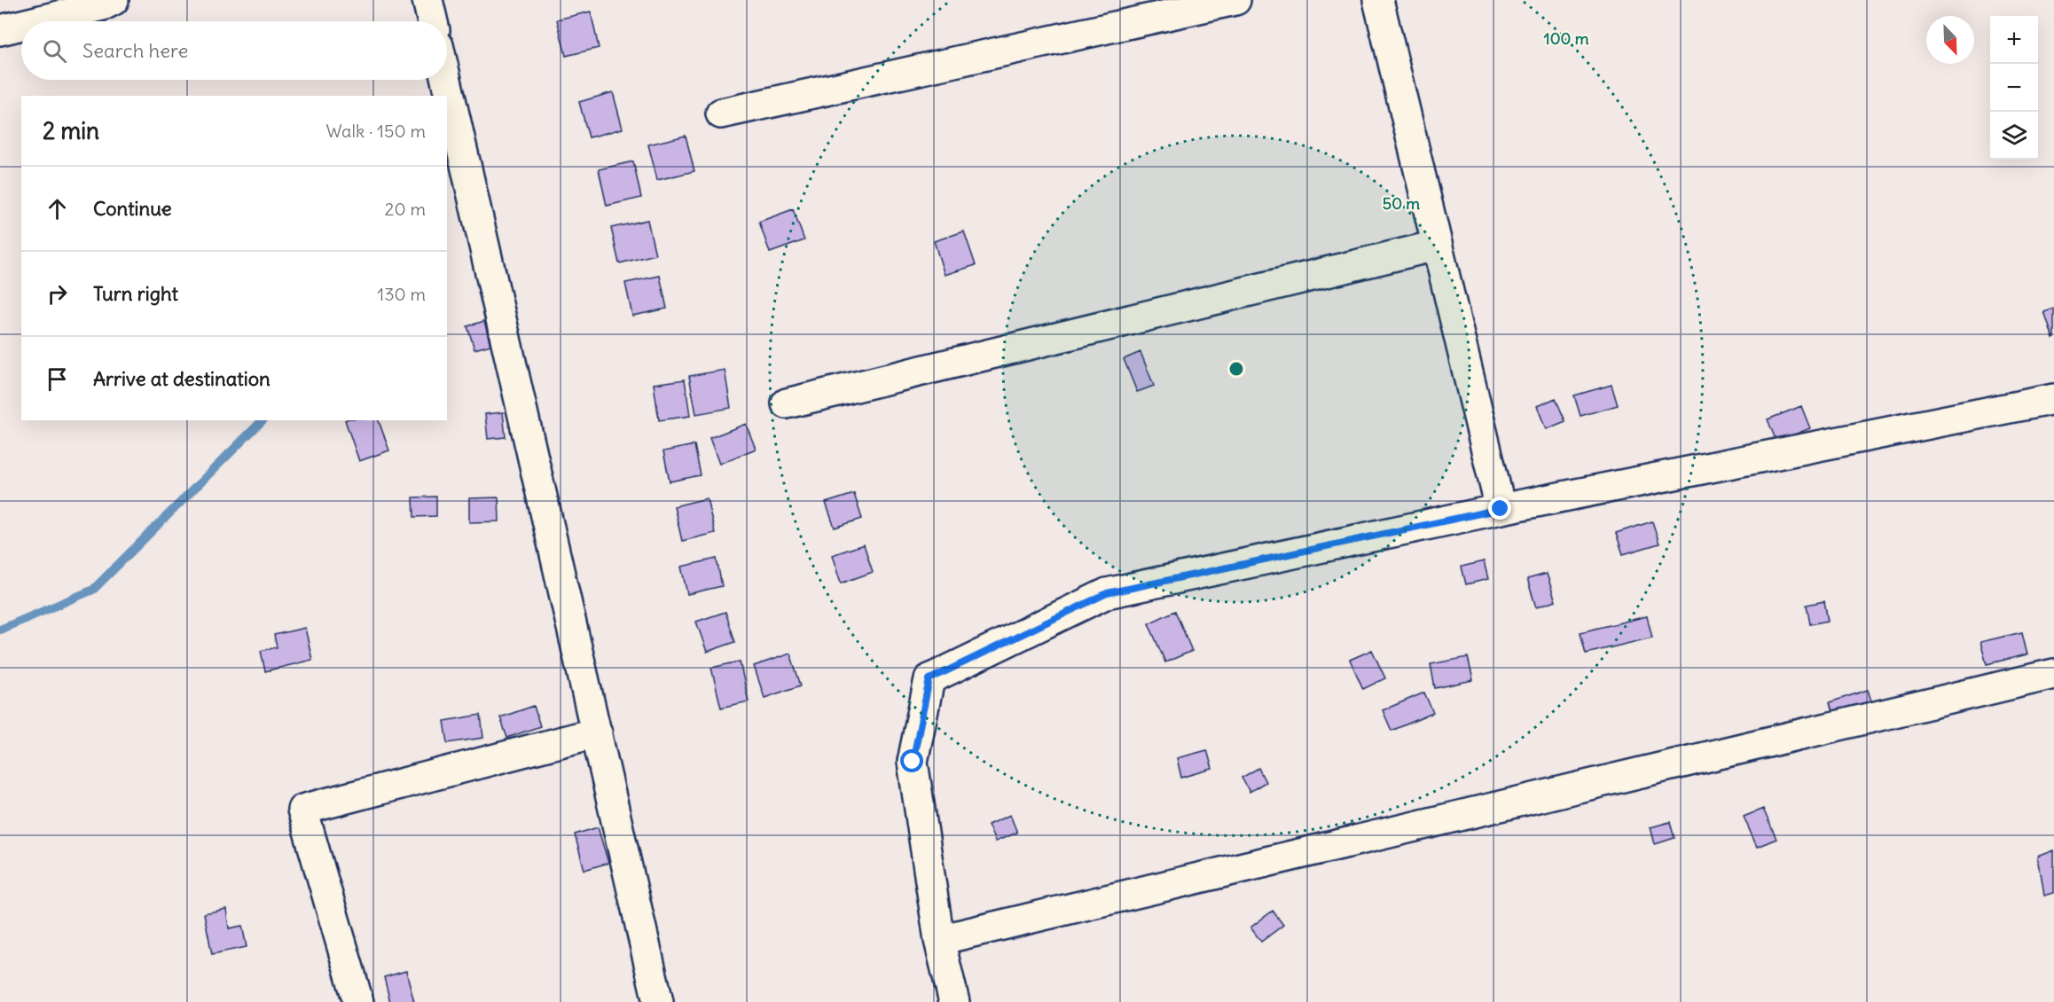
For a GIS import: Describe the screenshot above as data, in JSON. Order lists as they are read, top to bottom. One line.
{"north":"bottom right","page":{"map_buttons":["+","−"],"search":"Search here","heading":["2 min","Walk · 150 m"],"list":[["Continue","20 m"],["Turn right","130 m"],"Arrive at destination"]},"rings":["100 m","50 m"]}
